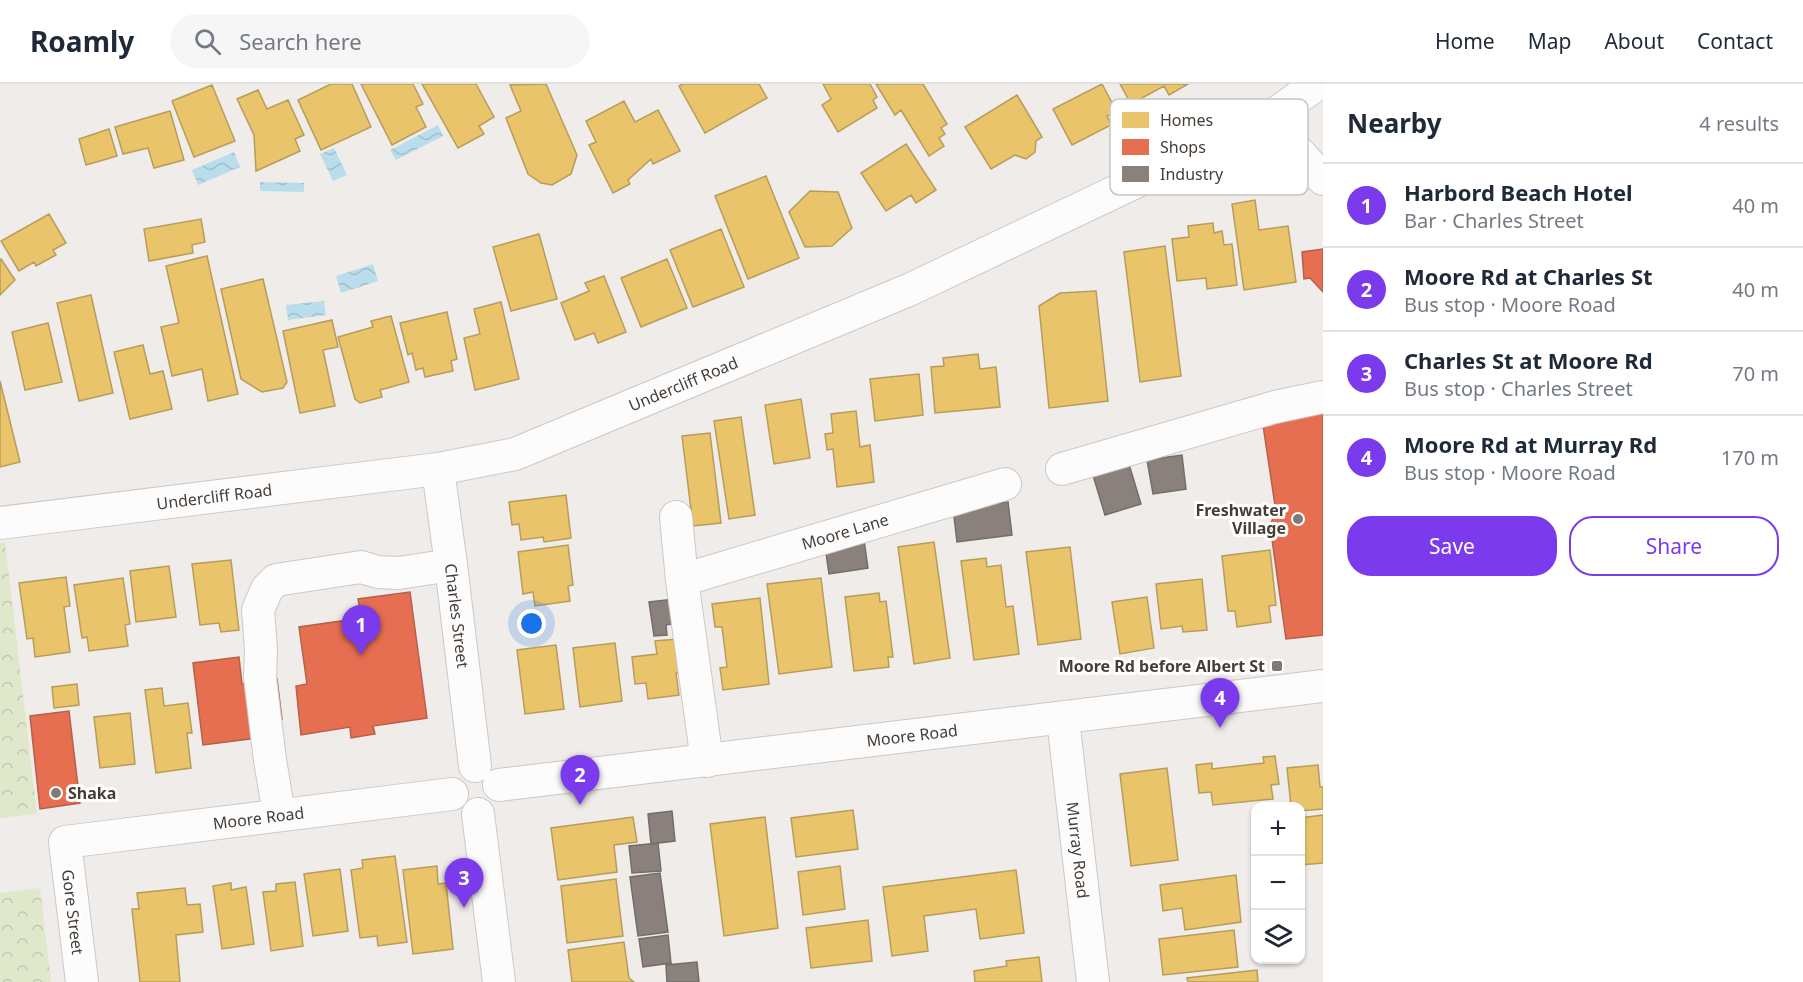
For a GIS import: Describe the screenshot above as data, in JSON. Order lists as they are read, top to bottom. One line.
{"streets":{"street":["Undercliff Road","Moore Lane","Charles Street","Moore Road","Murray Road","Gore Street"]},"crossings":[["Undercliff Road","Charles Street"],["Charles Street","Moore Road"],["Moore Road","Murray Road"],["Moore Road","Gore Street"]],"places":{"other":["Freshwater Village","Shaka"],"transit":["Moore Rd before Albert St"]},"legend":["Homes","Shops","Industry"],"page":{"header":"Roamly","search":"Search here","nav":["Home","Map","About","Contact"],"heading":["Nearby","4 results"],"list":[{"mark":"1","name":"Harbord Beach Hotel","note":"Bar · Charles Street","value":"40 m"},{"mark":"2","name":"Moore Rd at Charles St","note":"Bus stop · Moore Road","value":"40 m"},{"mark":"3","name":"Charles St at Moore Rd","note":"Bus stop · Charles Street","value":"70 m"},{"mark":"4","name":"Moore Rd at Murray Rd","note":"Bus stop · Moore Road","value":"170 m"}],"buttons":["Save","Share"],"pins":["1","4","2","3"],"map_buttons":["+","−"]}}
